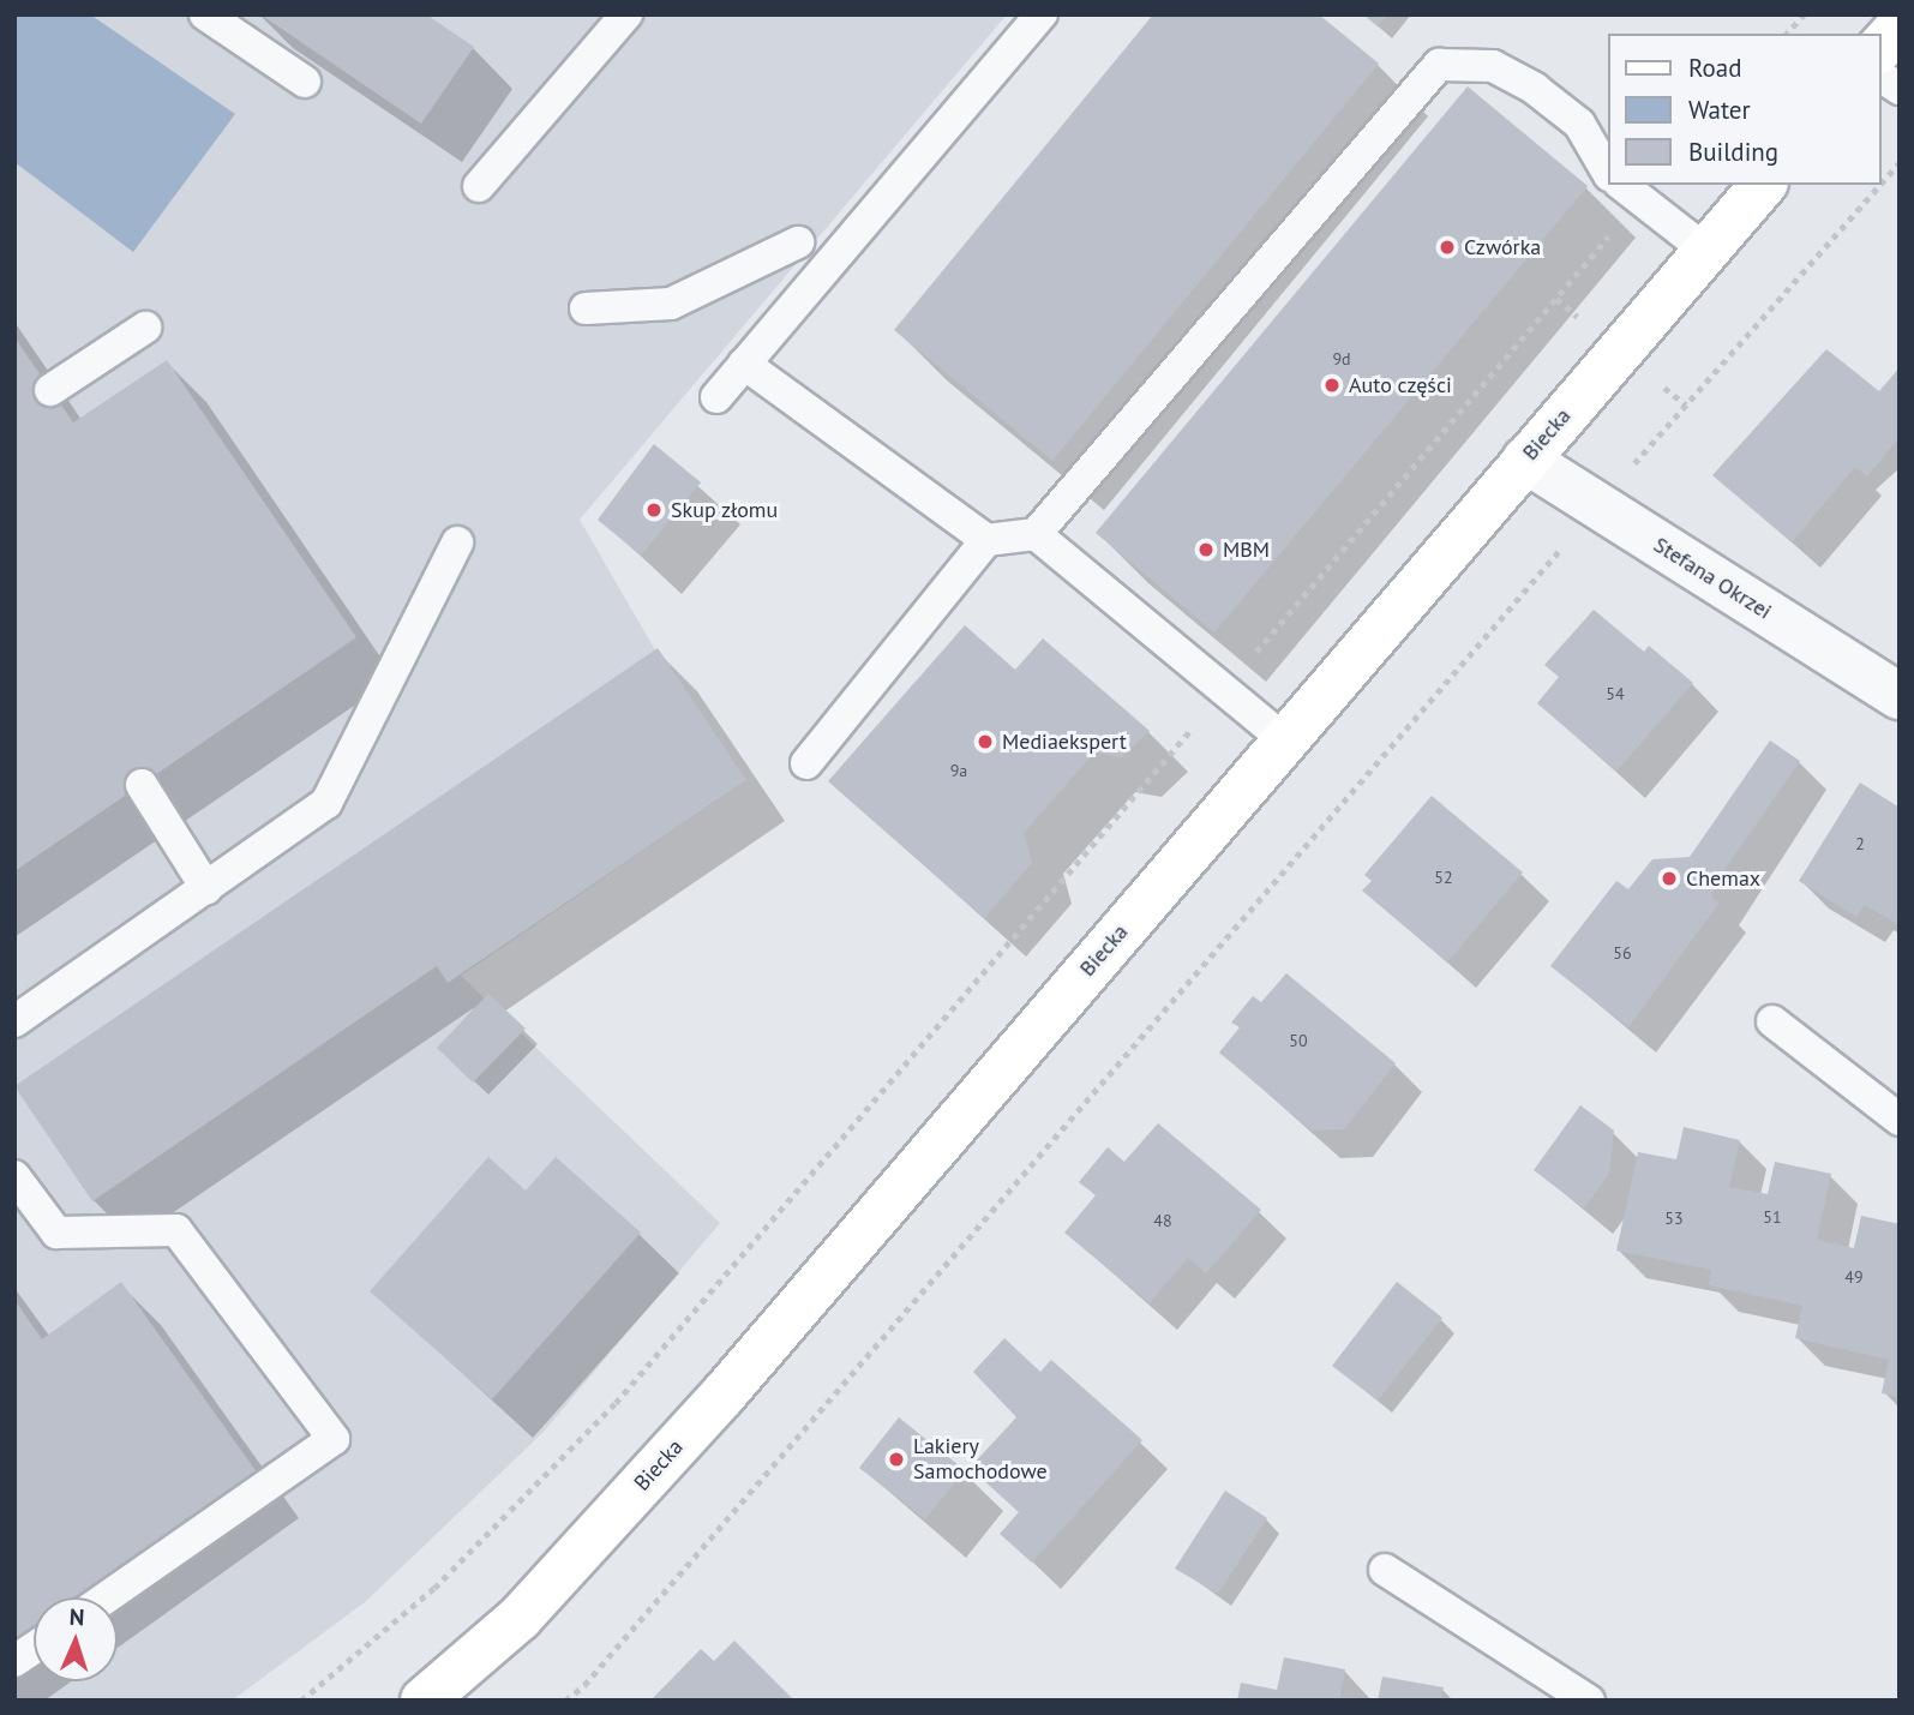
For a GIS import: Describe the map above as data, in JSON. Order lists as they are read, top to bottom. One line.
{"streets":{"street":["Biecka","Stefana Okrzei"]},"crossings":[["Biecka","Stefana Okrzei"]],"places":["Czwórka","Auto części","Skup złomu","MBM","Mediaekspert","Chemax","Lakiery Samochodowe"],"house_numbers":["9d","54","9a","2","52","56","50","51","53","48","49"],"legend":["Road","Water","Building"],"north":"top"}
